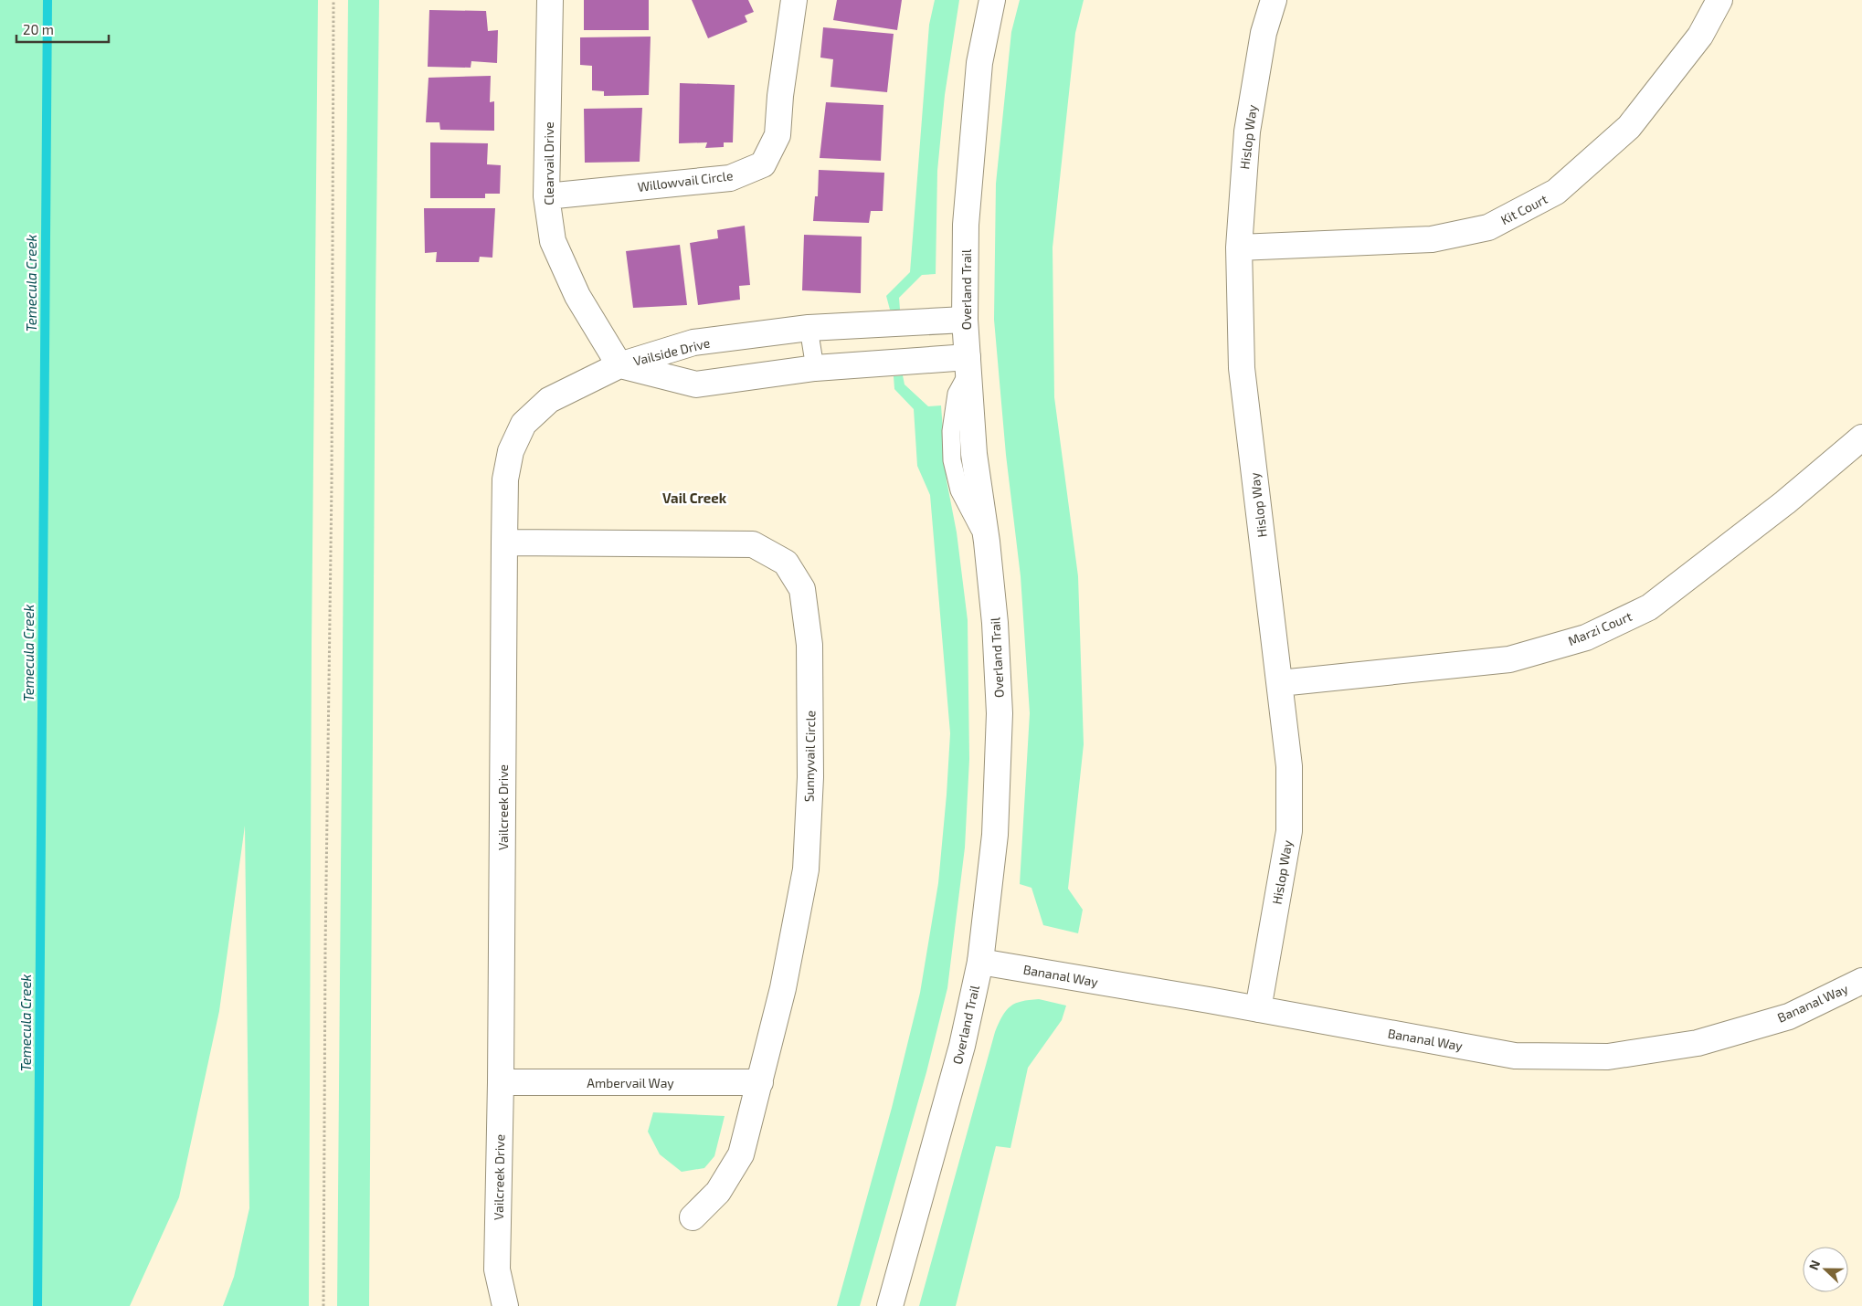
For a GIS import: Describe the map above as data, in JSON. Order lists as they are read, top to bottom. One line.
{"streets":{"street":["Hislop Way","Clearvail Drive","Willowvail Circle","Kit Court","Overland Trail","Vailside Drive","Marzi Court","Sunnyvail Circle","Vailcreek Drive","Bananal Way","Ambervail Way"]},"crossings":[["Hislop Way","Kit Court"],["Hislop Way","Marzi Court"],["Hislop Way","Bananal Way"],["Clearvail Drive","Willowvail Circle"],["Clearvail Drive","Vailside Drive"],["Clearvail Drive","Vailcreek Drive"],["Overland Trail","Vailside Drive"],["Overland Trail","Bananal Way"],["Vailside Drive","Vailcreek Drive"],["Sunnyvail Circle","Vailcreek Drive"],["Sunnyvail Circle","Ambervail Way"],["Vailcreek Drive","Ambervail Way"]],"districts":["Vail Creek"],"water":["Temecula Creek"],"scale_bar":"20 m","north":"left"}
